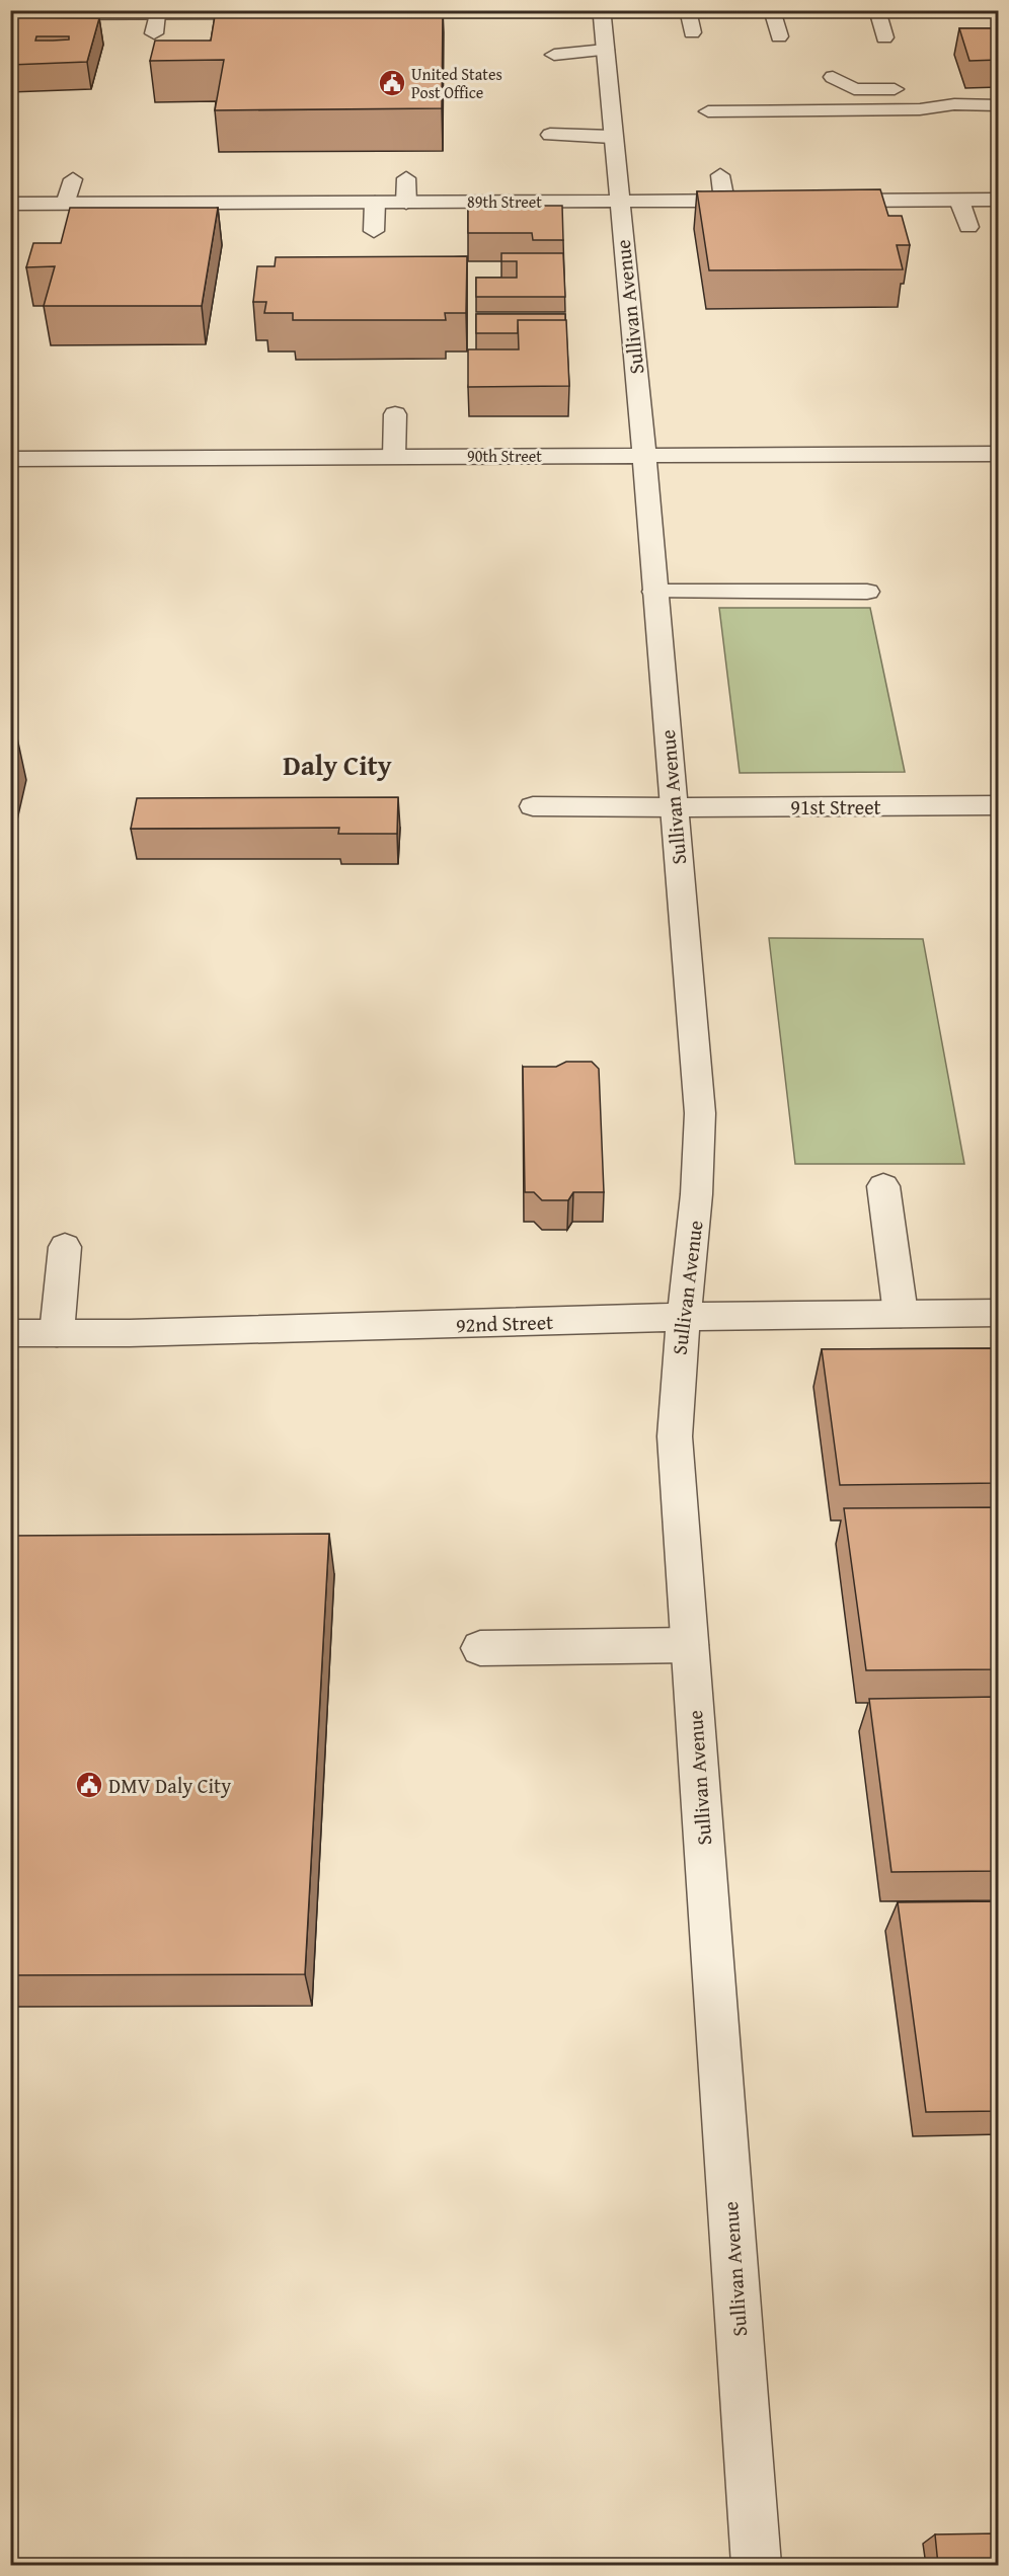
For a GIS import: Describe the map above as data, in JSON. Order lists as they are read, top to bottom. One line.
{"streets":{"street":["89th Street","Sullivan Avenue","90th Street","91st Street","92nd Street"]},"crossings":[["89th Street","Sullivan Avenue"],["Sullivan Avenue","90th Street"],["Sullivan Avenue","91st Street"],["Sullivan Avenue","92nd Street"]],"districts":["Daly City"],"places":{"public building":["United States Post Office","DMV Daly City"]}}
